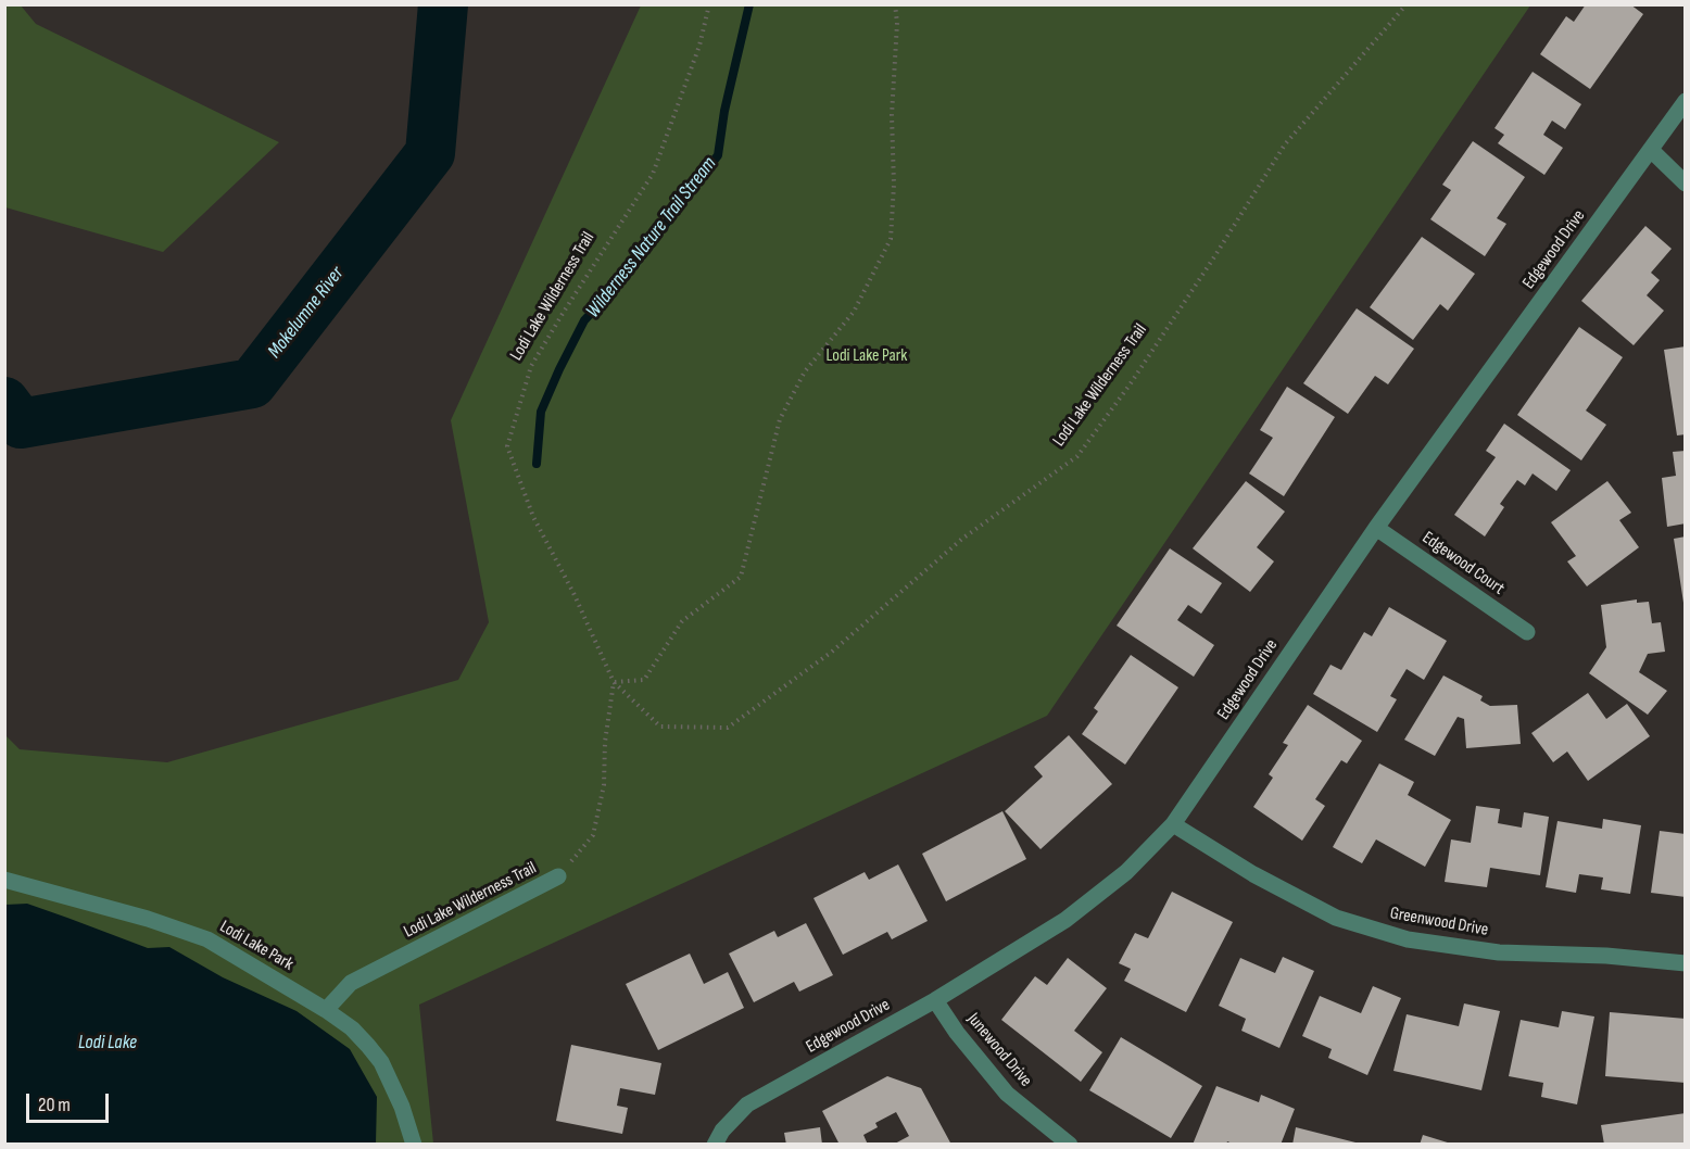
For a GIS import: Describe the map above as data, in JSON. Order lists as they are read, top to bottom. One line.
{"streets":{"street":["Edgewood Drive","Lodi Lake Wilderness Trail","Edgewood Court","Greenwood Drive","Lodi Lake Park","Junewood Drive"]},"crossings":[["Edgewood Drive","Edgewood Court"],["Edgewood Drive","Greenwood Drive"],["Edgewood Drive","Junewood Drive"],["Lodi Lake Wilderness Trail","Lodi Lake Park"]],"water":["Wilderness Nature Trail Stream","Mokelumne River","Lodi Lake"],"parks":["Lodi Lake Park"],"scale_bar":"20 m"}
